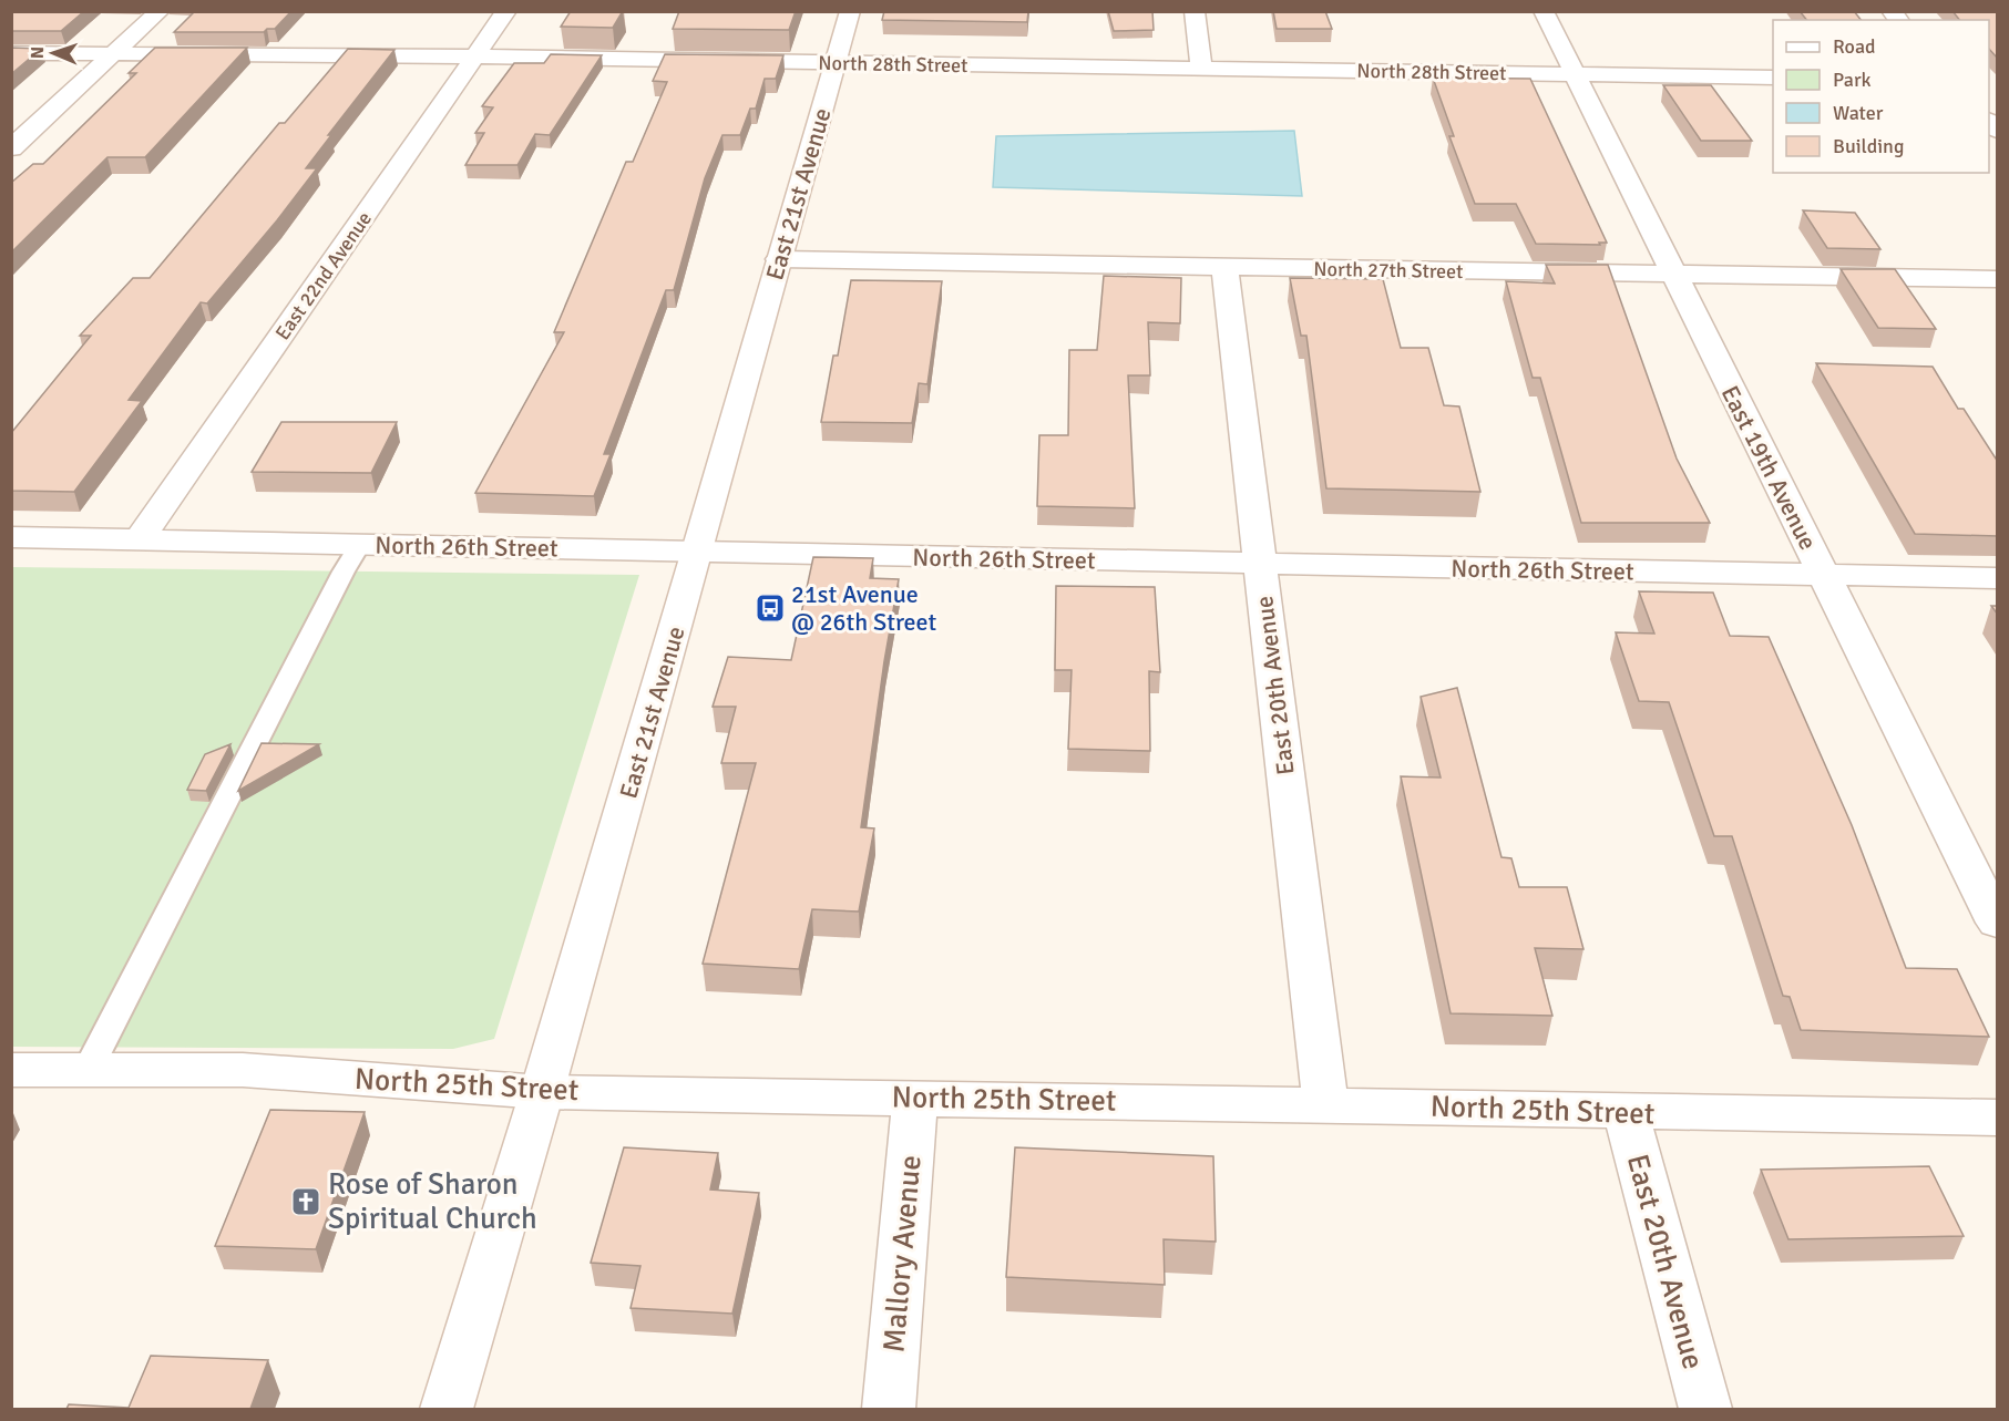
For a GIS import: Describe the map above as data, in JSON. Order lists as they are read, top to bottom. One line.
{"streets":{"street":["North 28th Street","East 21st Avenue","North 27th Street","East 22nd Avenue","East 19th Avenue","North 26th Street","East 20th Avenue","North 25th Street","Mallory Avenue"]},"crossings":[["North 28th Street","East 21st Avenue"],["North 28th Street","East 22nd Avenue"],["North 28th Street","East 19th Avenue"],["East 21st Avenue","North 27th Street"],["East 21st Avenue","North 26th Street"],["East 21st Avenue","North 25th Street"],["North 27th Street","East 19th Avenue"],["North 27th Street","East 20th Avenue"],["East 22nd Avenue","North 26th Street"],["East 19th Avenue","North 26th Street"],["North 26th Street","East 20th Avenue"],["East 20th Avenue","North 25th Street"],["North 25th Street","Mallory Avenue"]],"places":{"bus stop":["21st Avenue @ 26th Street"],"church":["Rose of Sharon Spiritual Church"]},"legend":["Road","Park","Water","Building"],"north":"left"}
